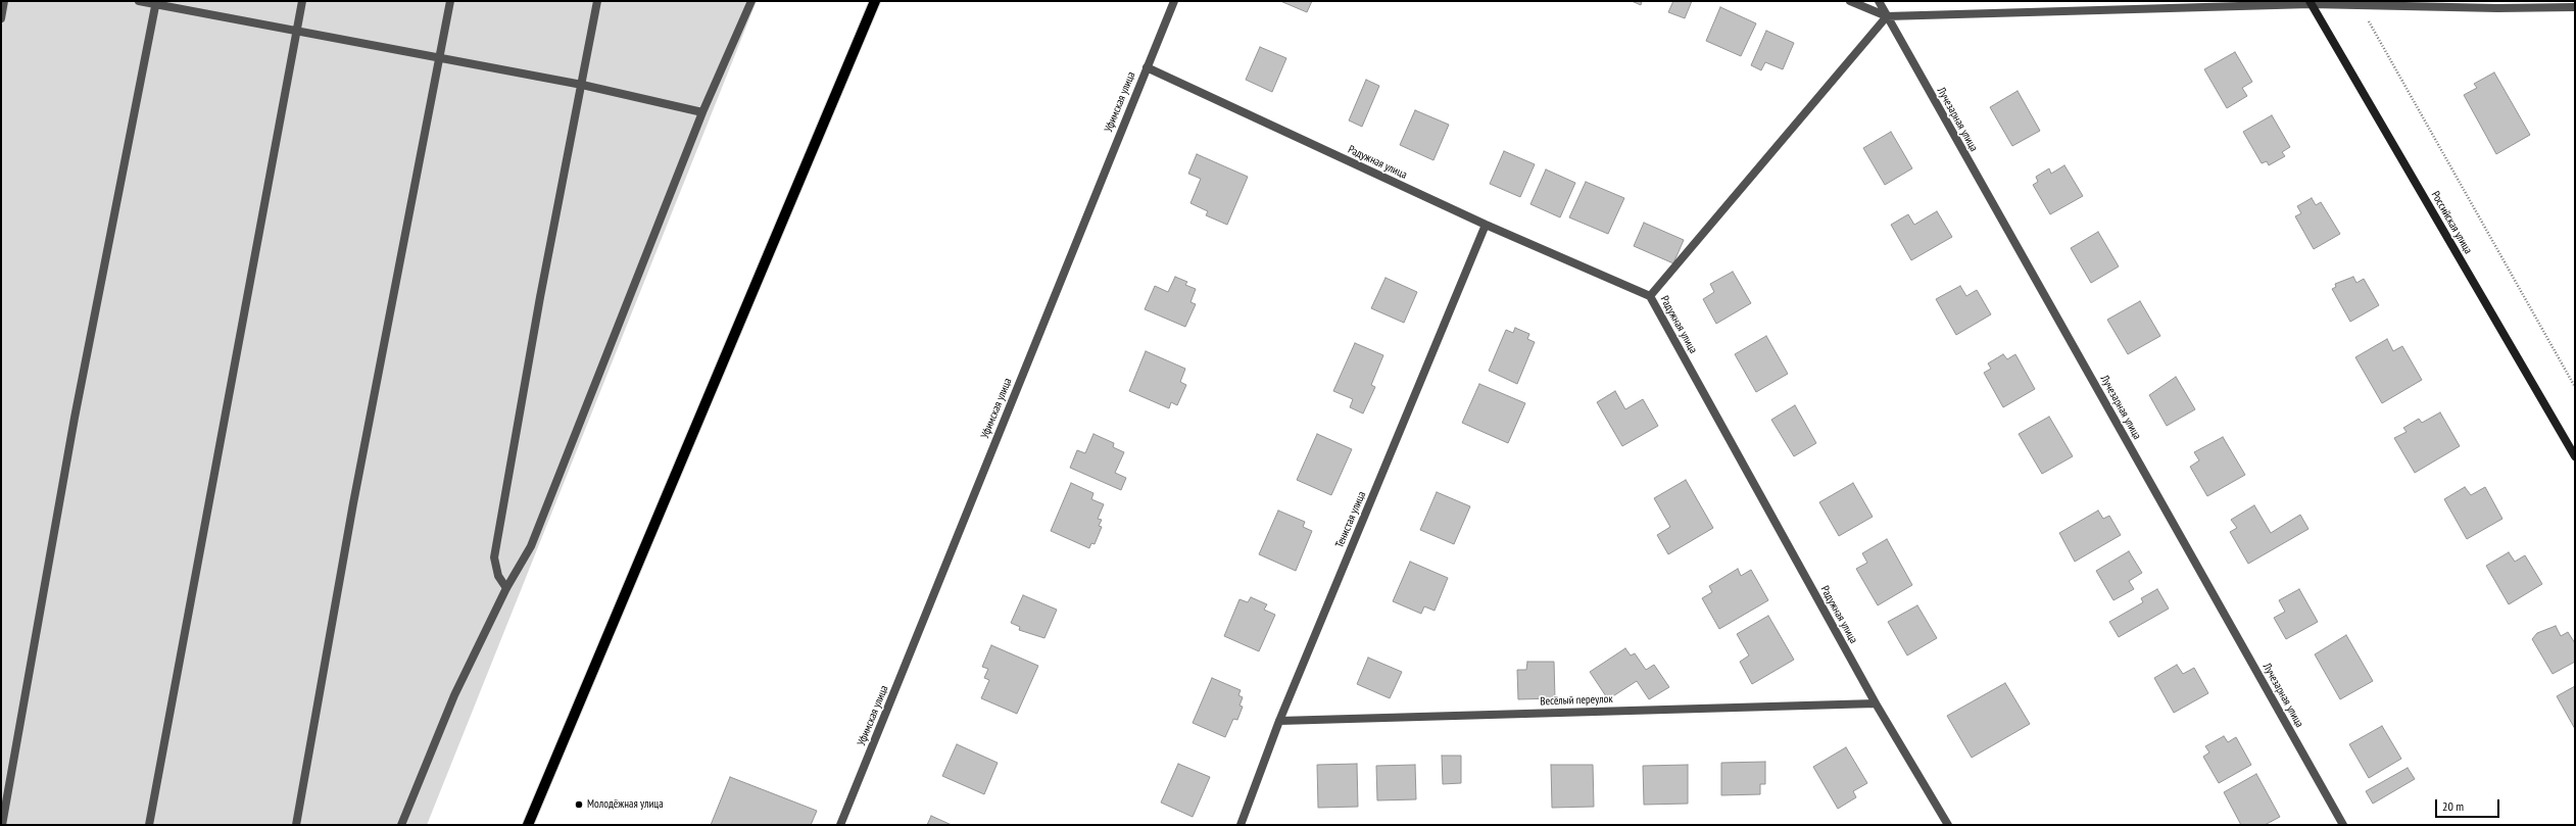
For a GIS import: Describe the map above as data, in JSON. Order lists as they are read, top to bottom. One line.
{"streets":{"main road":["Российская улица"],"street":["Уфимская улица","Лучезарная улица","Радужная улица","Тенистая улица","Весёлый переулок"]},"crossings":[["Уфимская улица","Радужная улица"],["Радужная улица","Тенистая улица"],["Радужная улица","Весёлый переулок"],["Тенистая улица","Весёлый переулок"]],"places":["Молодёжная улица"],"scale_bar":"20 m"}
